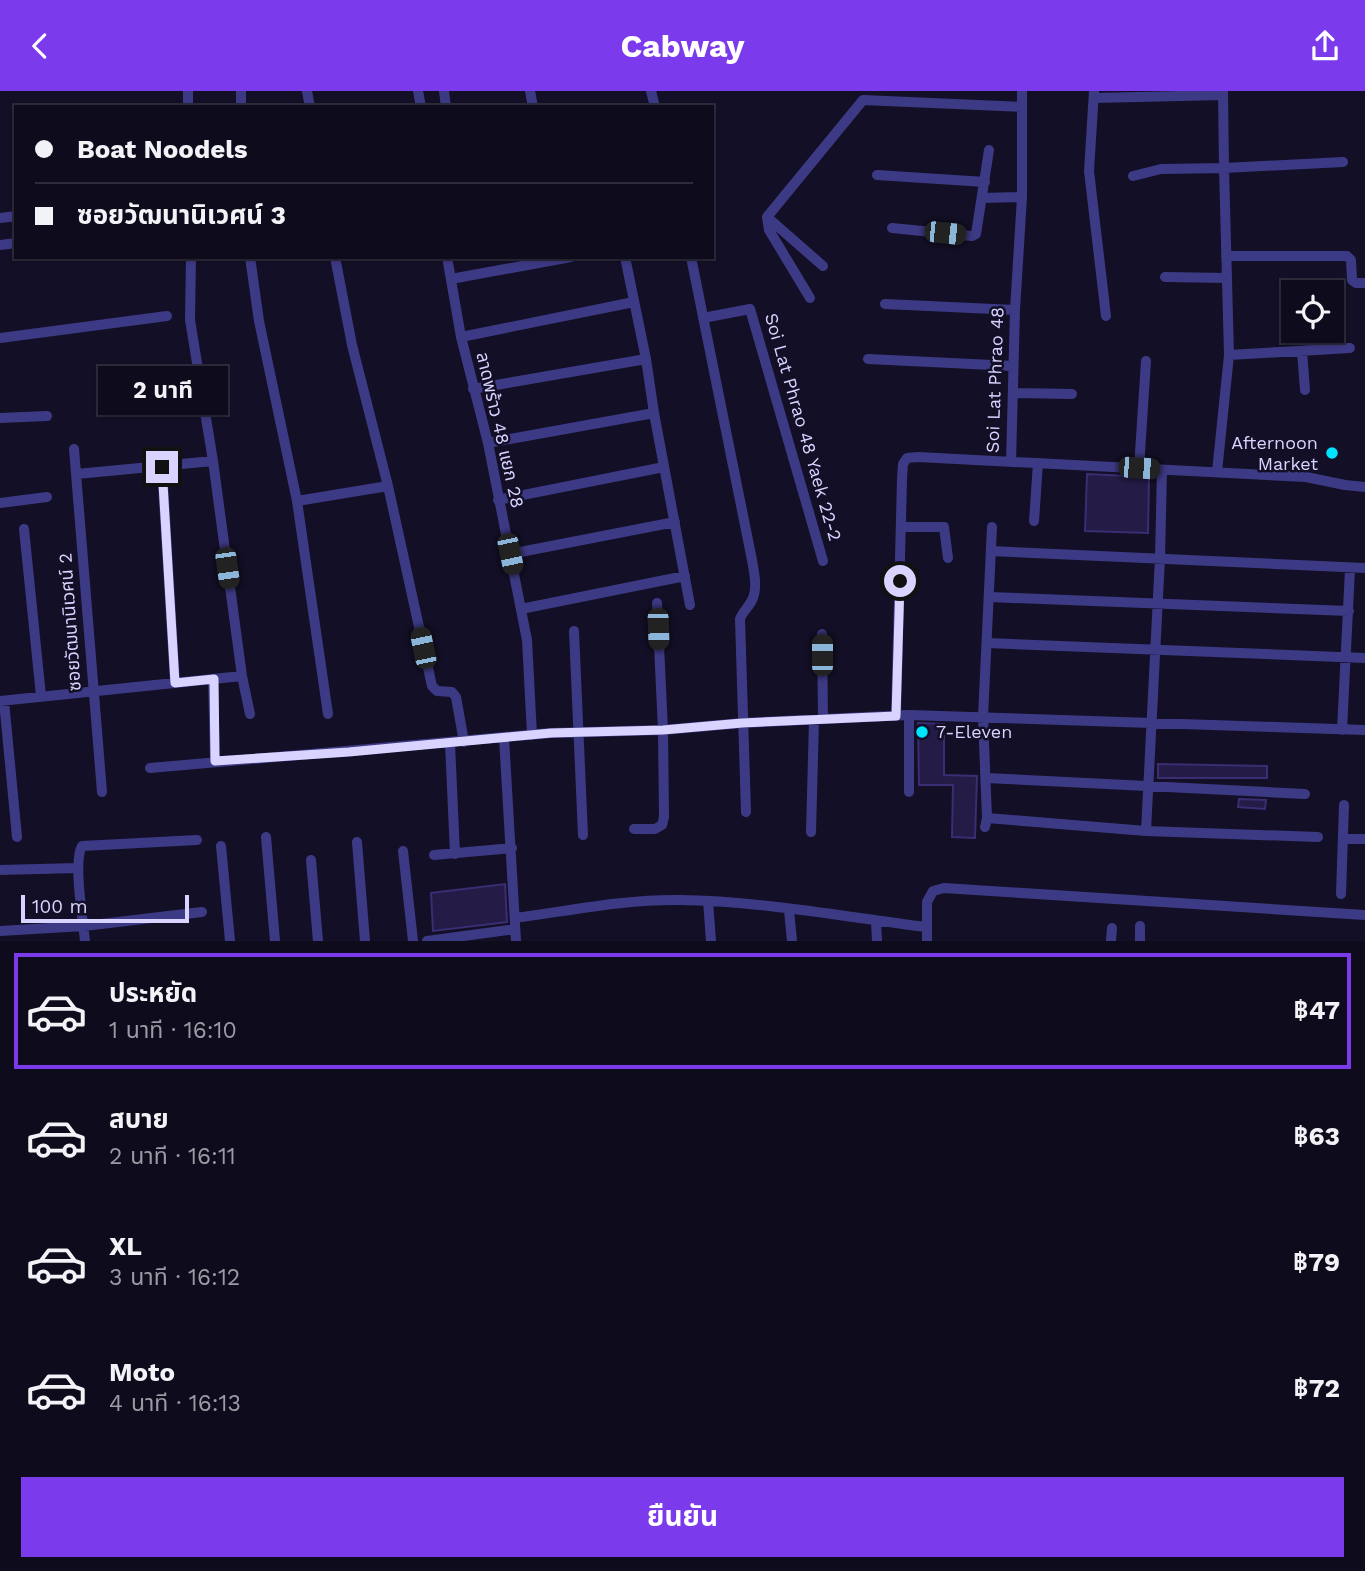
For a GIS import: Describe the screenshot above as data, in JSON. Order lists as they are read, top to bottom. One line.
{"streets":{"street":["Soi Lat Phrao 48","Soi Lat Phrao 48 Yaek 22-2","ลาดพร้าว 48 แยก 28","ซอยวัฒนานิเวศน์ 2"]},"places":["Afternoon Market","7-Eleven"],"scale_bar":"100 m","page":{"header":"Cabway","banner":["Boat Noodels","ซอยวัฒนานิเวศน์ 3"],"bubble":"2 นาที","scale":"100 m","list":[{"name":"ประหยัด","note":"1 นาที · 16:10","value":"฿47"},{"name":"สบาย","note":"2 นาที · 16:11","value":"฿63"},{"name":"XL","note":"3 นาที · 16:12","value":"฿79"},{"name":"Moto","note":"4 นาที · 16:13","value":"฿72"}],"buttons":"ยืนยัน"}}
